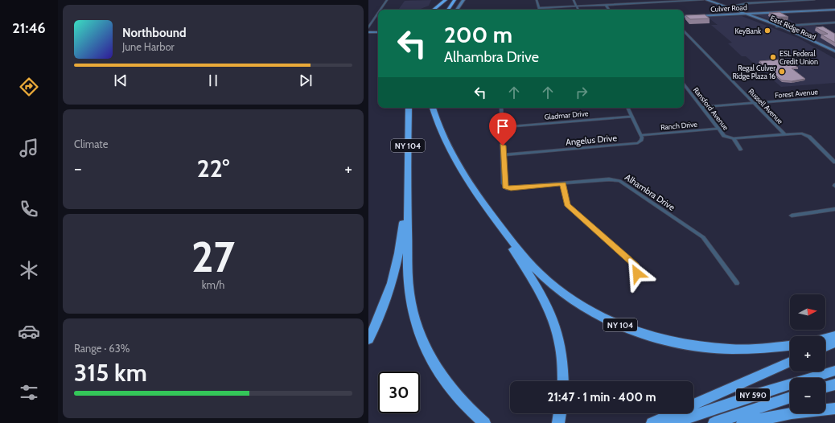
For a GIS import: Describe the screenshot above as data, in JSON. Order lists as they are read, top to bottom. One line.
{"streets":{"highway":["NY 104","NY 590"],"main road":["Culver Road","East Ridge Road"],"street":["Forest Avenue","Russell Avenue","Ransford Avenue","Gladmar Drive","Ranch Drive","Angelus Drive","Alhambra Drive"]},"crossings":[["Culver Road","East Ridge Road"],["Forest Avenue","Russell Avenue"],["Forest Avenue","Ransford Avenue"],["Russell Avenue","Ransford Avenue"],["Ransford Avenue","Ranch Drive"],["Ranch Drive","Angelus Drive"],["Angelus Drive","Alhambra Drive"]],"places":["KeyBank","ESL Federal Credit Union","Regal Culver Ridge Plaza 16"],"north":"right","page":{"tabs":"21:46","turn":["200 m","Alhambra Drive"],"song":["Northbound","June Harbor"],"tile":["Climate",["27","km/h"],["Range · 63%","315 km"]],"heat":["−","22°","+"],"map_buttons":["+","−"],"limit":"30","trip":"21:47 · 1 min · 400 m"}}
